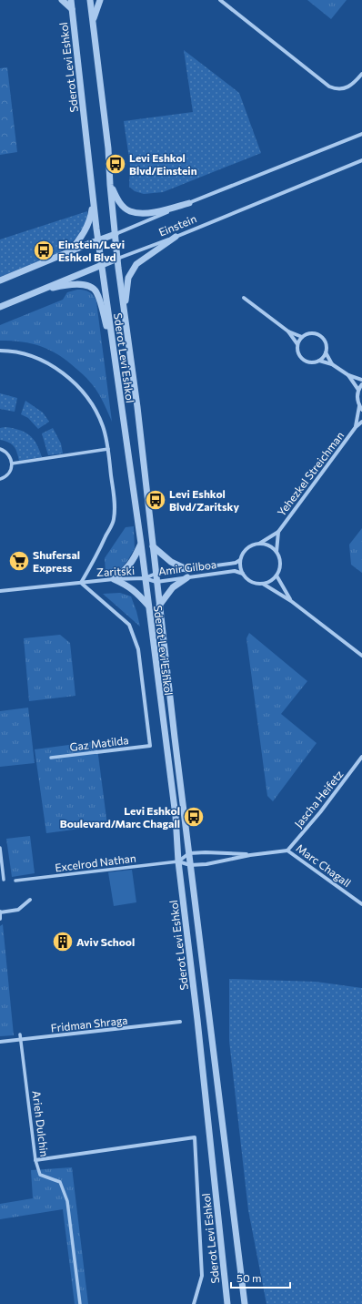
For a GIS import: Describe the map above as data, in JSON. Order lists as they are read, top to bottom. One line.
{"streets":{"street":["Sderot Levi Eshkol","Einstein","Yehezkel Streichman","Amir Gilboa","Zaritski","Gaz Matilda","Jascha Heifetz","Excelrod Nathan","Marc Chagall","Fridman Shraga","Arieh Dulchin"]},"crossings":[["Sderot Levi Eshkol","Einstein"],["Sderot Levi Eshkol","Amir Gilboa"],["Sderot Levi Eshkol","Zaritski"],["Sderot Levi Eshkol","Excelrod Nathan"],["Sderot Levi Eshkol","Marc Chagall"],["Sderot Levi Eshkol","Arieh Dulchin"],["Amir Gilboa","Zaritski"],["Zaritski","Gaz Matilda"],["Jascha Heifetz","Marc Chagall"],["Excelrod Nathan","Marc Chagall"],["Fridman Shraga","Arieh Dulchin"]],"places":{"bus stop":["Levi Eshkol Blvd/Einstein","Einstein/Levi Eshkol Blvd","Levi Eshkol Blvd/Zaritsky","Levi Eshkol Boulevard/Marc Chagall"],"supermarket":["Shufersal Express"],"building":["Aviv School"]},"scale_bar":"50 m"}
